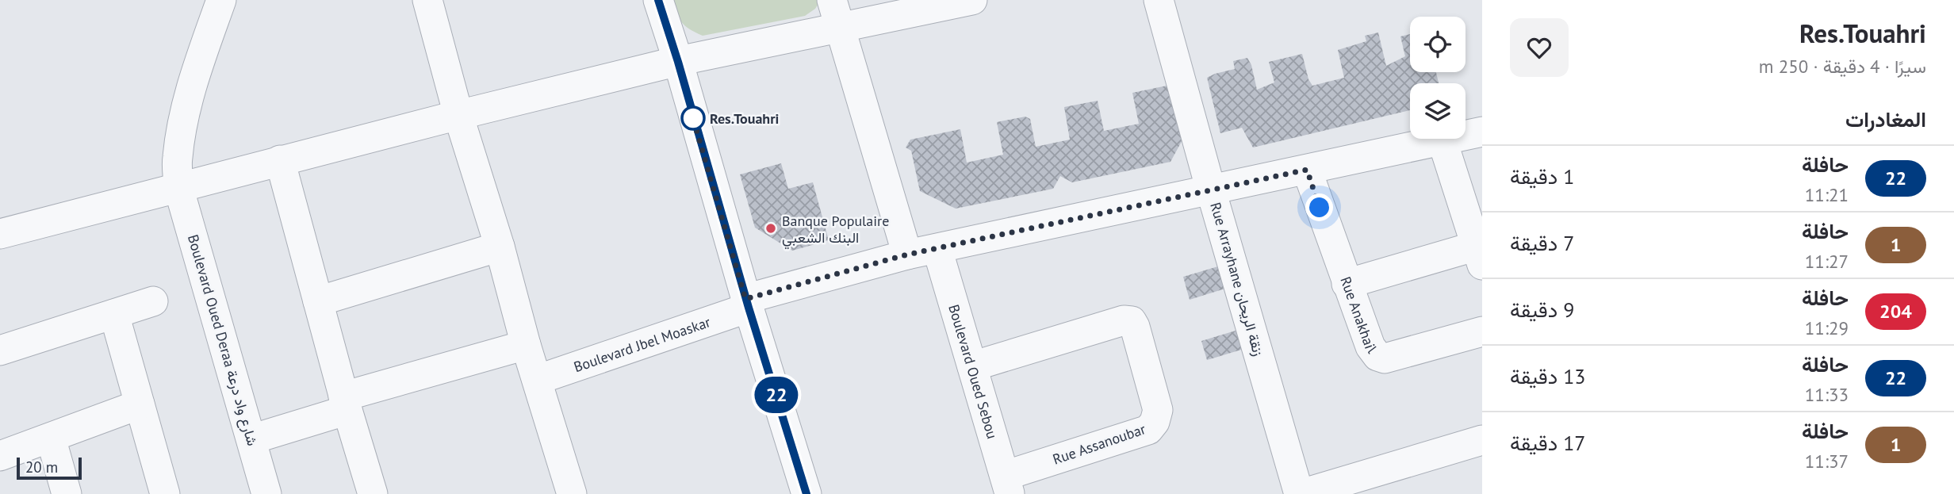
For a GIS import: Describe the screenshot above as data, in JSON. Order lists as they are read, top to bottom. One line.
{"streets":{"street":["Rue Arrayhane زنقة الريحان","Rue Anakhail","Boulevard Oued Deraa شارع واد درعة","Boulevard Jbel Moaskar","Boulevard Oued Sebou","Rue Assanoubar"]},"crossings":[["Rue Arrayhane زنقة الريحان","Boulevard Jbel Moaskar"],["Rue Anakhail","Boulevard Jbel Moaskar"],["Boulevard Jbel Moaskar","Boulevard Oued Sebou"],["Boulevard Oued Sebou","Rue Assanoubar"]],"places":["Res.Touahri","Banque Populaire البنك الشعبي"],"lines":["bus line 22"],"scale_bar":"20 m","page":{"heading":[["Res.Touahri","سيرًا · 4 دقيقة · 250 m"],"المغادرات"],"on_map":"22","list":[{"mark":"22","name":"حافلة","note":"11:21","value":"1 دقيقة"},{"mark":"1","name":"حافلة","note":"11:27","value":"7 دقيقة"},{"mark":"204","name":"حافلة","note":"11:29","value":"9 دقيقة"},{"mark":"22","name":"حافلة","note":"11:33","value":"13 دقيقة"},{"mark":"1","name":"حافلة","note":"11:37","value":"17 دقيقة"}],"scale":"20 m"}}
